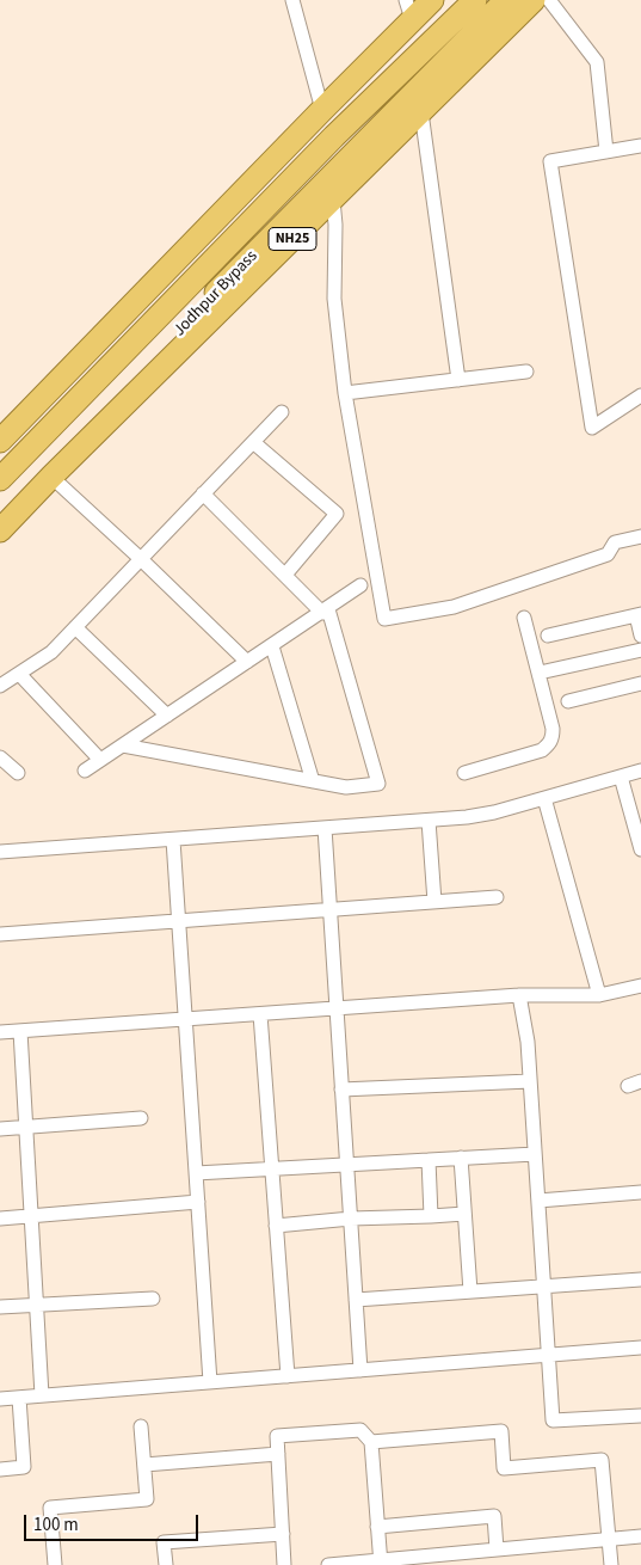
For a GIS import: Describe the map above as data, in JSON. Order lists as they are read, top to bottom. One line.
{"streets":{"highway":["NH25","Jodhpur Bypass"]},"scale_bar":"100 m"}
